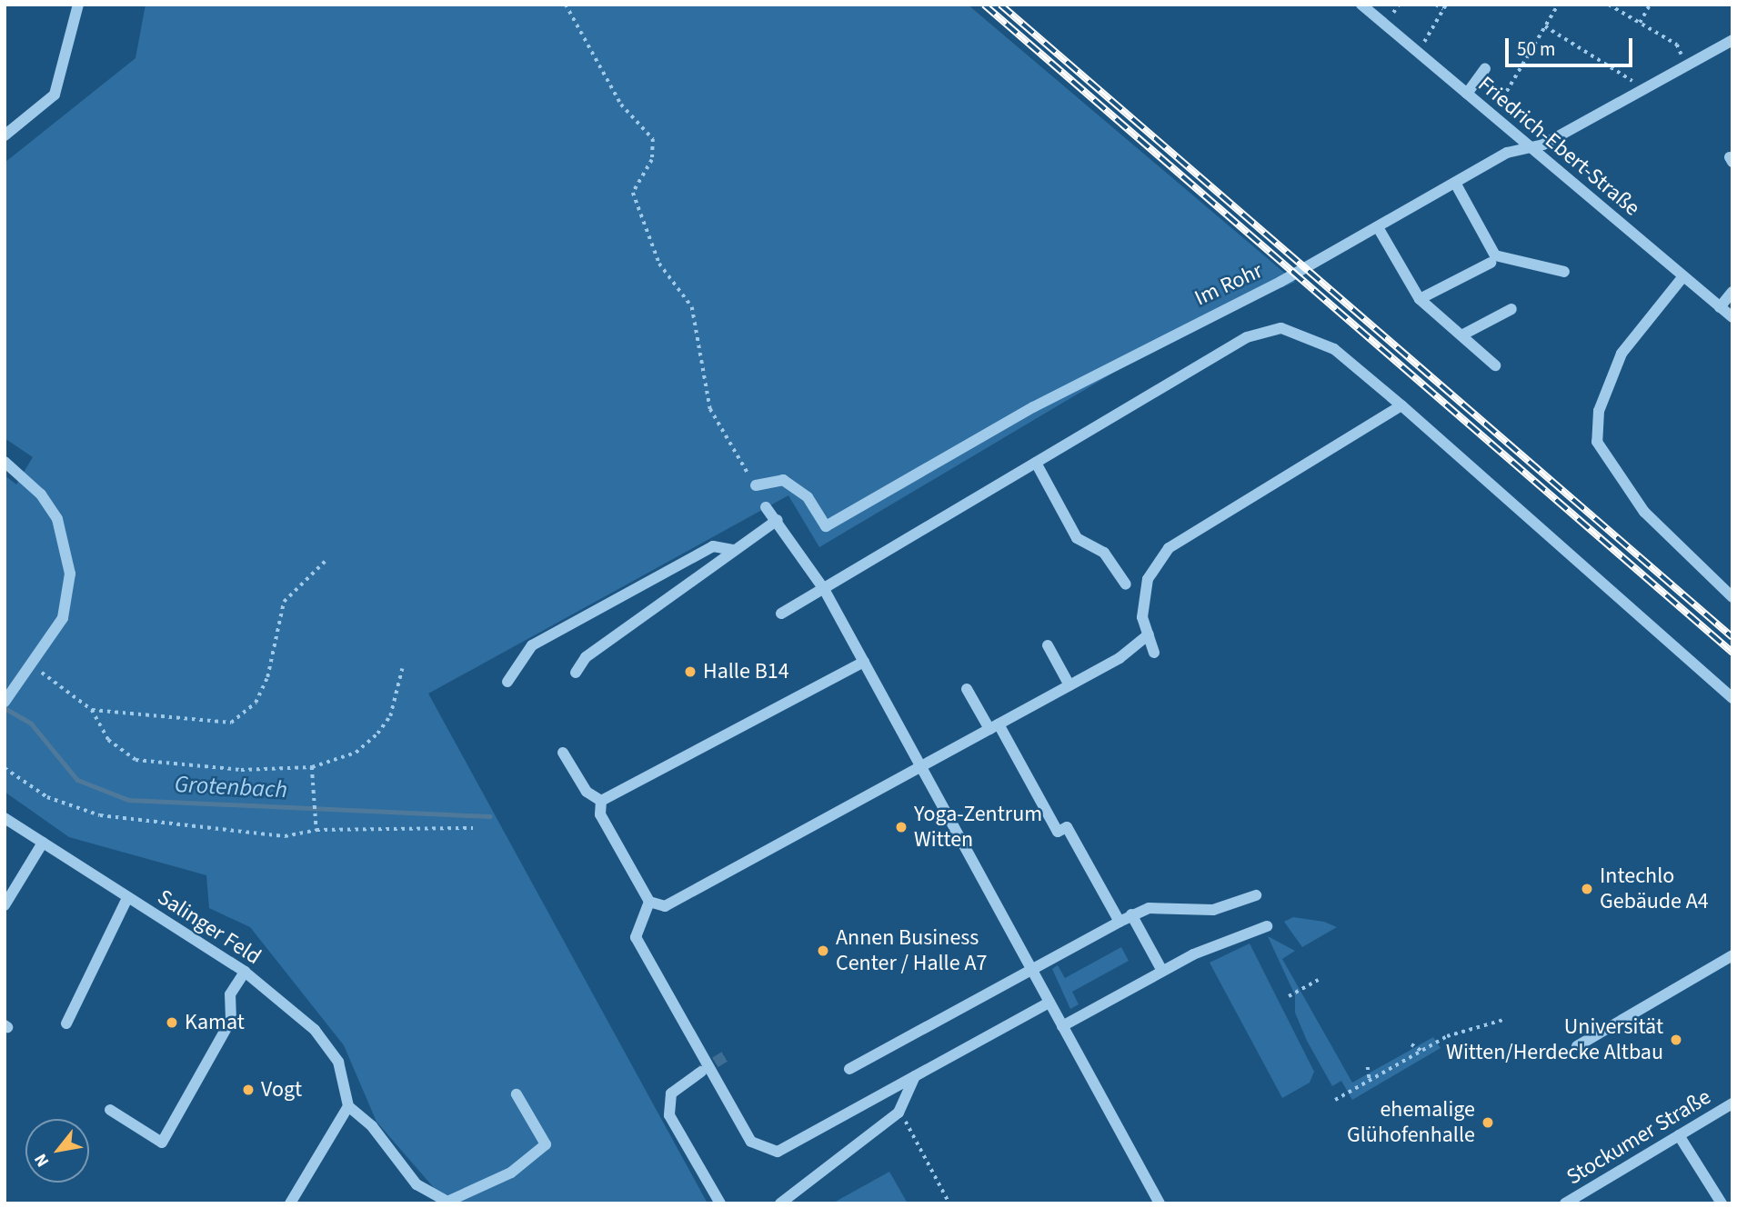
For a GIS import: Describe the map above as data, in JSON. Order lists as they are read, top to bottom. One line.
{"streets":{"street":["Friedrich-Ebert-Straße","Im Rohr","Salinger Feld","Stockumer Straße"]},"crossings":[["Friedrich-Ebert-Straße","Im Rohr"]],"water":["Grotenbach"],"places":["Halle B14","Yoga-Zentrum Witten","Intechlo Gebäude A4","Annen Business Center / Halle A7","Kamat","Universität Witten/Herdecke Altbau","Vogt","ehemalige Glühofenhalle"],"scale_bar":"50 m","north":"bottom left"}
